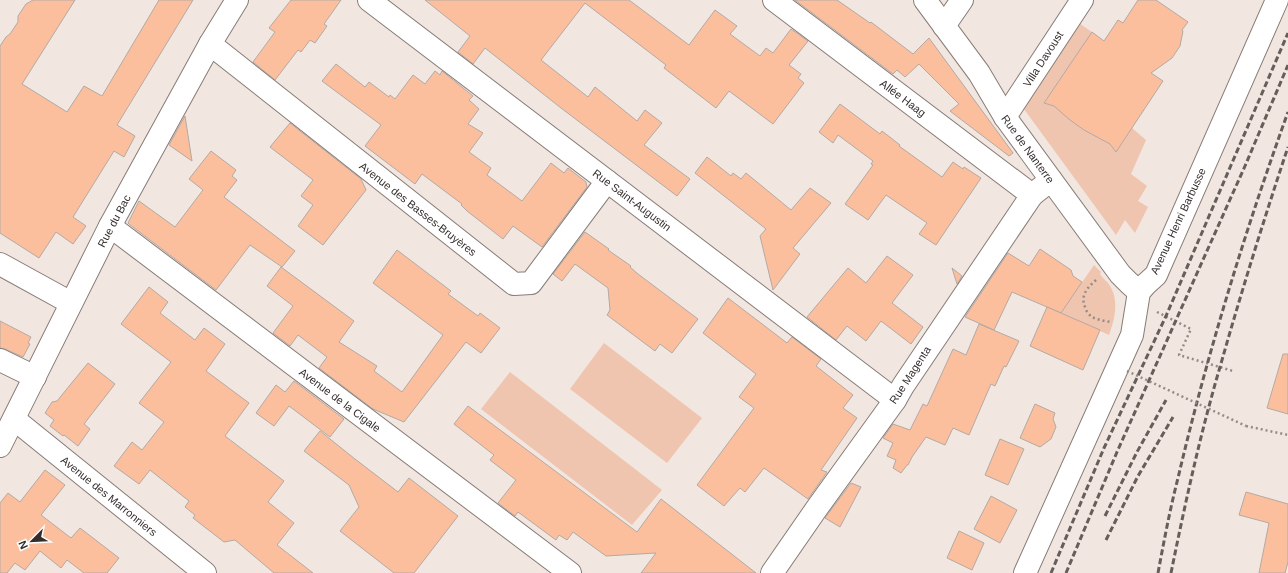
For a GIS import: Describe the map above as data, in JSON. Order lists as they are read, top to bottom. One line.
{"streets":{"street":["Villa Davoust","Allée Haag","Rue de Nanterre","Rue Saint-Augustin","Avenue des Basses-Bruyères","Rue du Bac","Avenue Henri Barbusse","Rue Magenta","Avenue de la Cigale","Avenue des Marronniers"]},"crossings":[["Villa Davoust","Rue de Nanterre"],["Allée Haag","Rue Magenta"],["Rue de Nanterre","Avenue Henri Barbusse"],["Rue de Nanterre","Rue Magenta"],["Rue Saint-Augustin","Avenue des Basses-Bruyères"],["Rue Saint-Augustin","Rue Magenta"],["Avenue des Basses-Bruyères","Rue du Bac"],["Rue du Bac","Avenue de la Cigale"],["Rue du Bac","Avenue des Marronniers"]],"north":"bottom left"}
